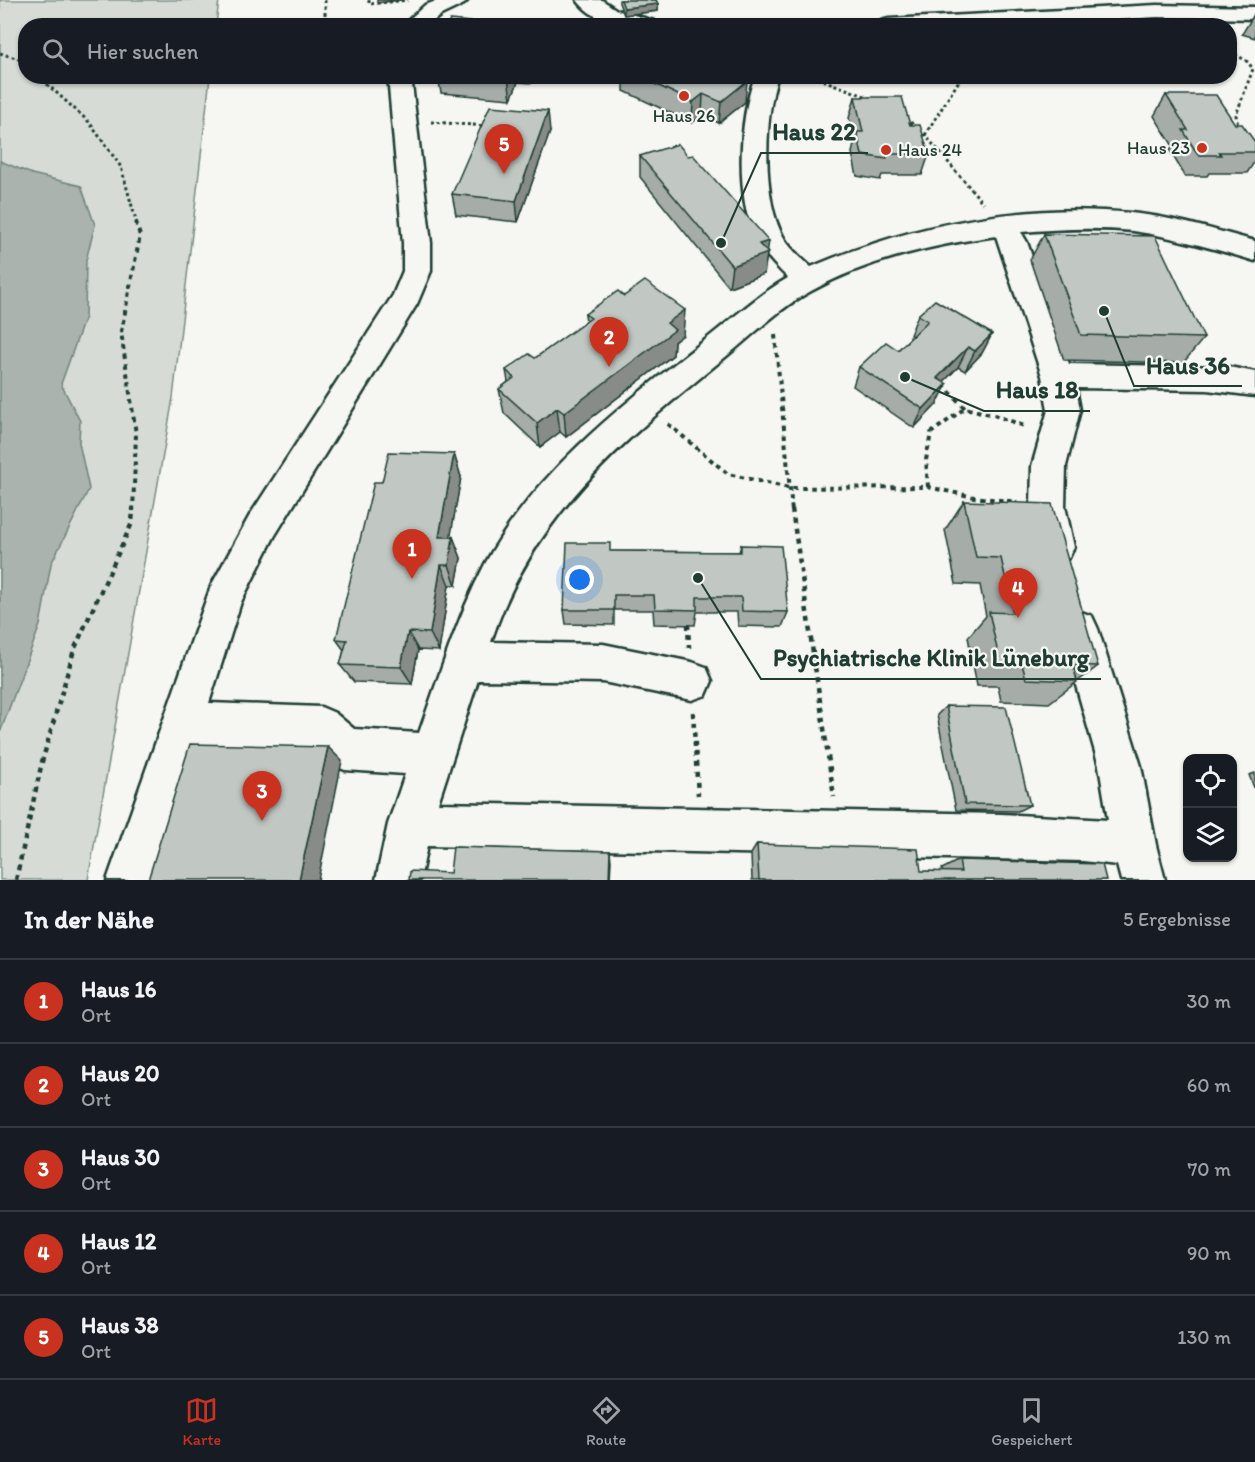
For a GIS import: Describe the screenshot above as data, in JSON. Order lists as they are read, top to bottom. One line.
{"places":["Haus 26","Haus 23","Haus 24","Haus 22","Haus 36","Haus 18","Psychiatrische Klinik Lüneburg"],"page":{"search":"Hier suchen","pins":["5","2","1","4","3"],"heading":["In der Nähe","5 Ergebnisse"],"list":[{"mark":"1","name":"Haus 16","note":"Ort","value":"30 m"},{"mark":"2","name":"Haus 20","note":"Ort","value":"60 m"},{"mark":"3","name":"Haus 30","note":"Ort","value":"70 m"},{"mark":"4","name":"Haus 12","note":"Ort","value":"90 m"},{"mark":"5","name":"Haus 38","note":"Ort","value":"130 m"}],"nav":["Karte","Route","Gespeichert"]}}
